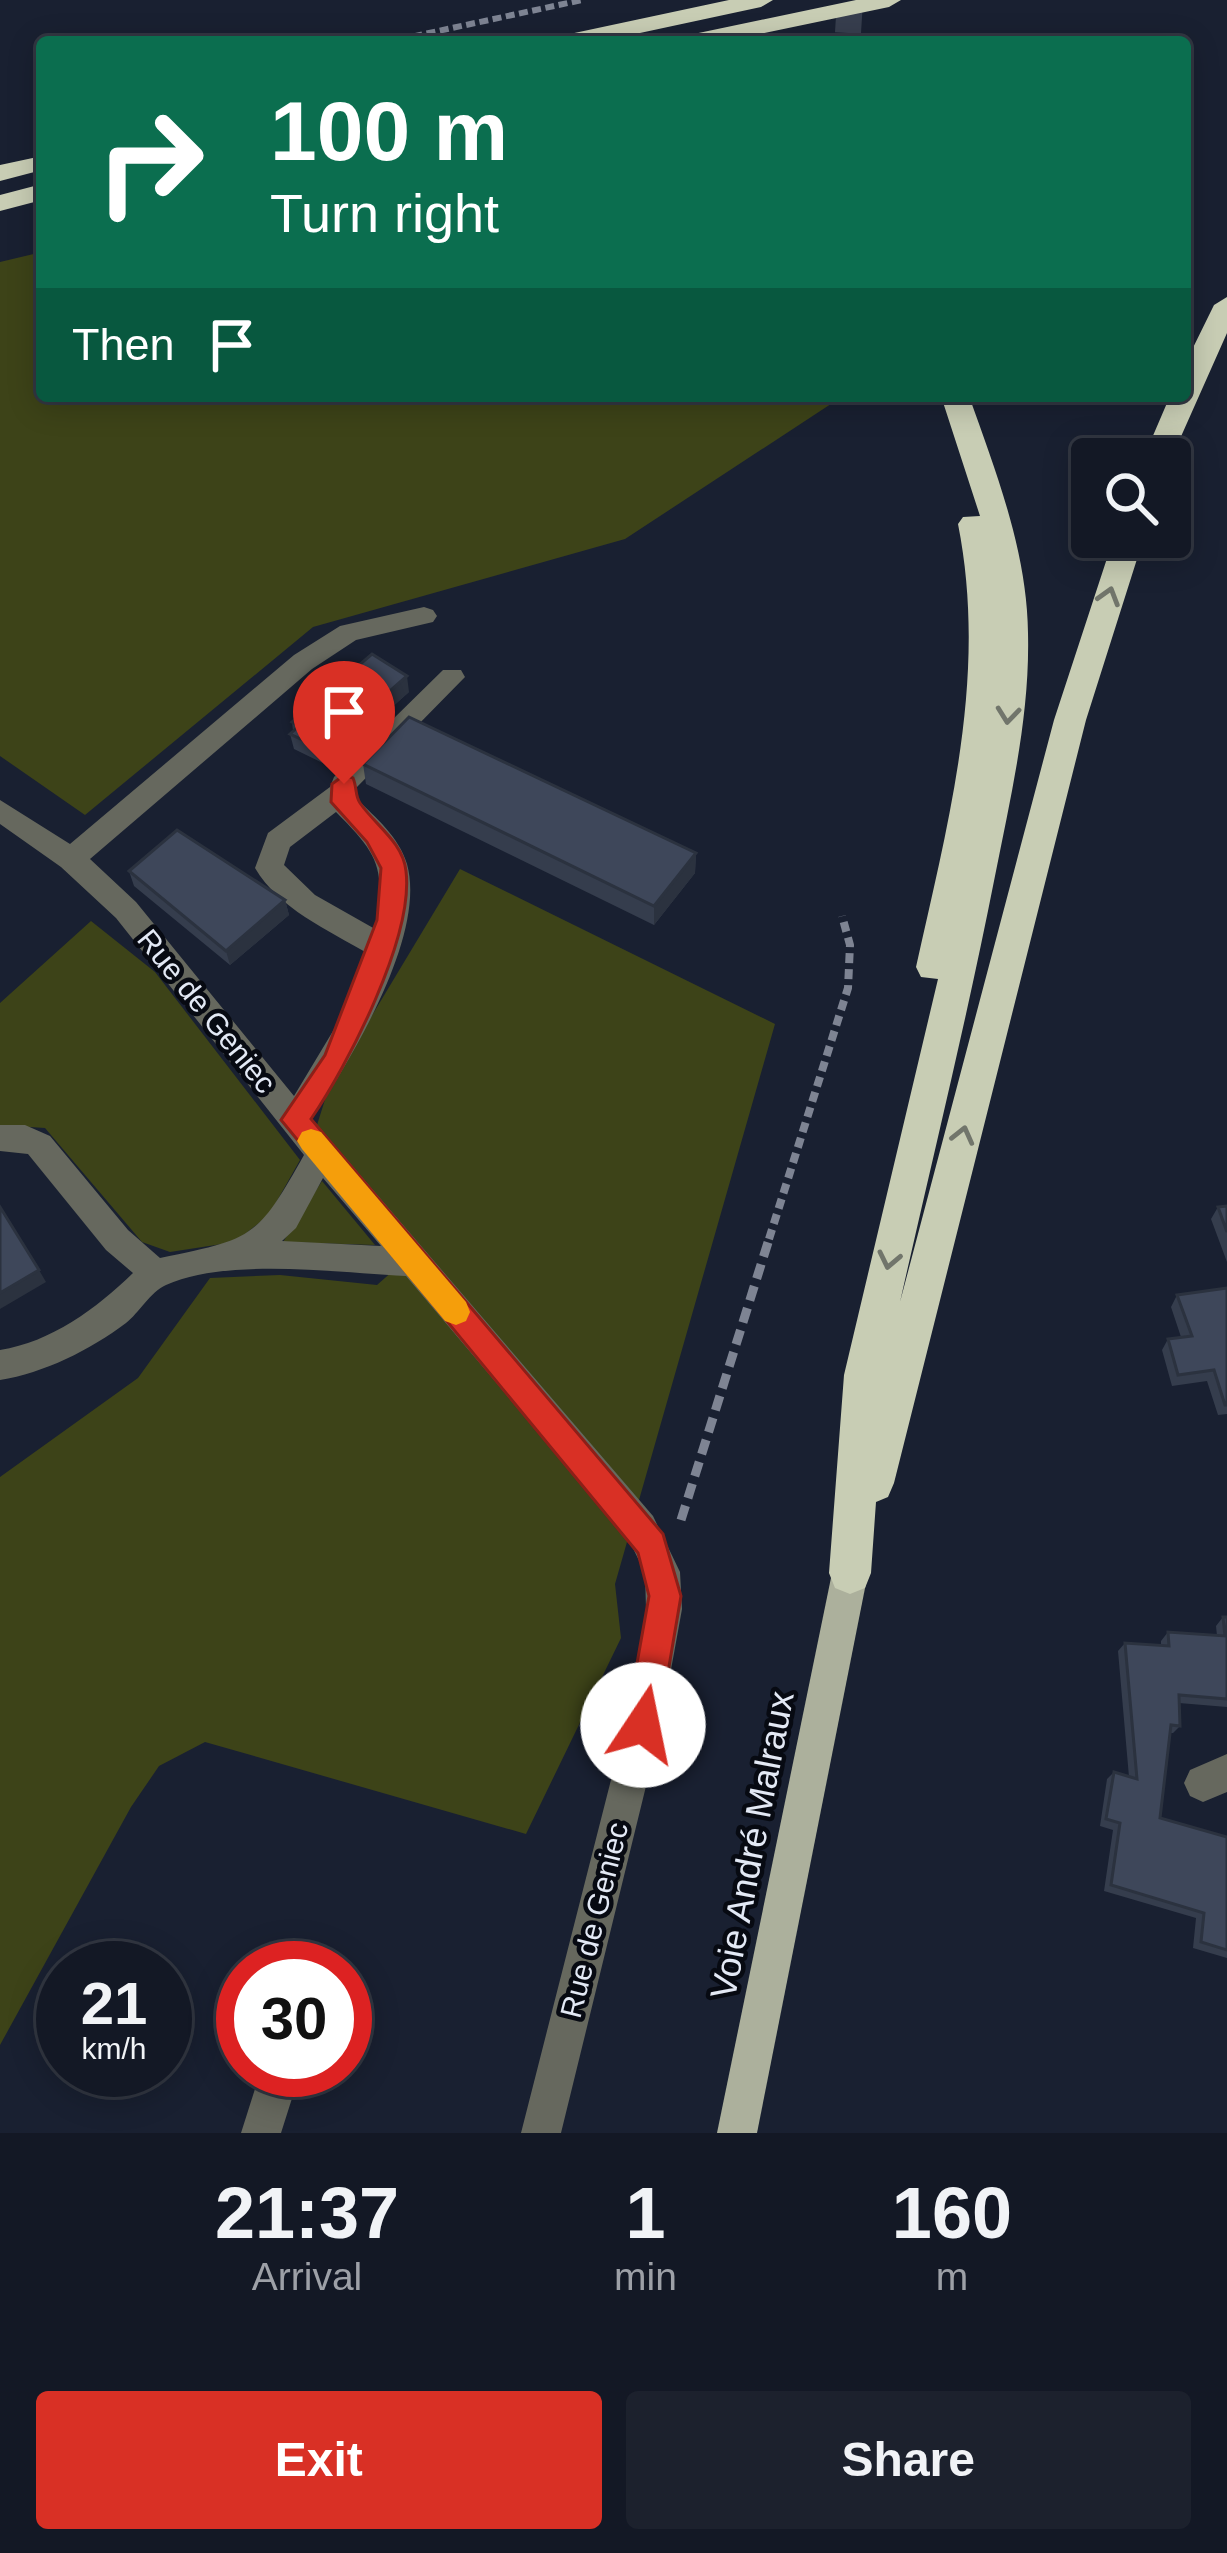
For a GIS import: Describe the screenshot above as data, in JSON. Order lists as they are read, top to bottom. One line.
{"streets":{"main road":["Voie André Malraux"],"street":["Rue de Geniec"]},"page":{"turn":["100 m","Turn right"],"then":"Then","speed":"21 km/h","limit":"30","eta":["21:37","Arrival","1","min","160","m"],"buttons":["Exit","Share"]}}
